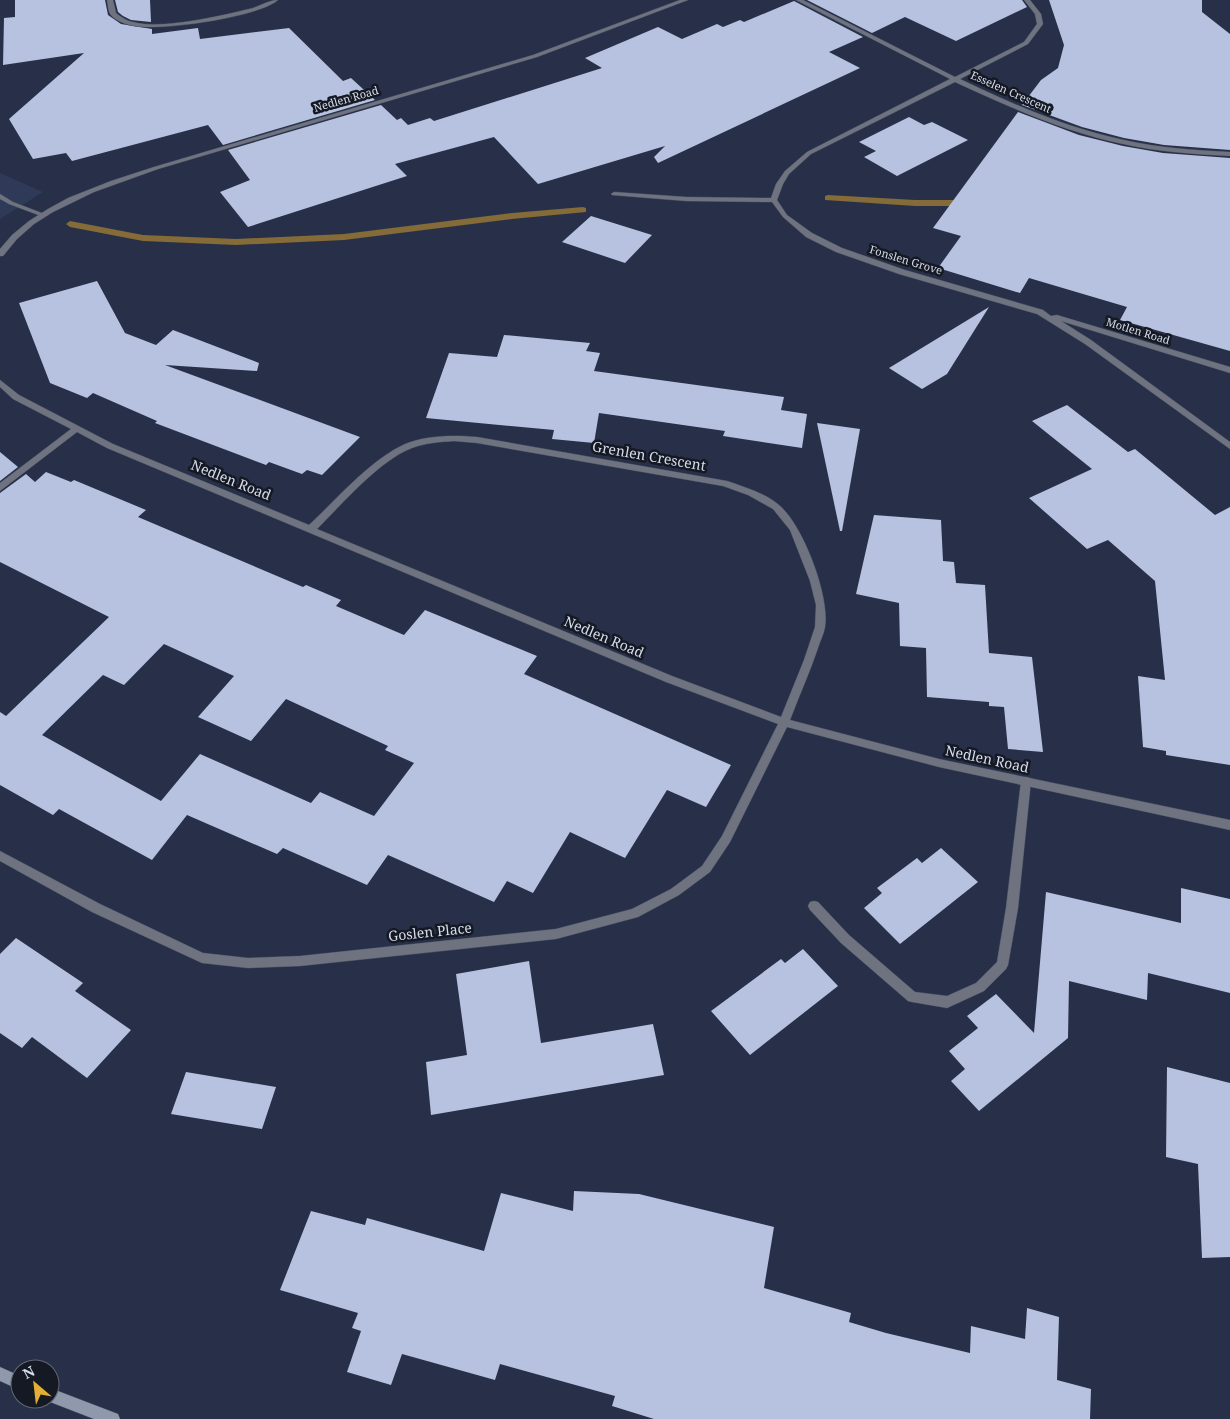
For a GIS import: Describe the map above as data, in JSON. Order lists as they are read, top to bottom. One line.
{"streets":{"street":["Esselen Crescent","Nedlen Road","Fonslen Grove","Motlen Road","Grenlen Crescent","Goslen Place"]},"crossings":[["Nedlen Road","Grenlen Crescent"],["Nedlen Road","Goslen Place"],["Fonslen Grove","Motlen Road"],["Grenlen Crescent","Goslen Place"]],"north":"top left"}
